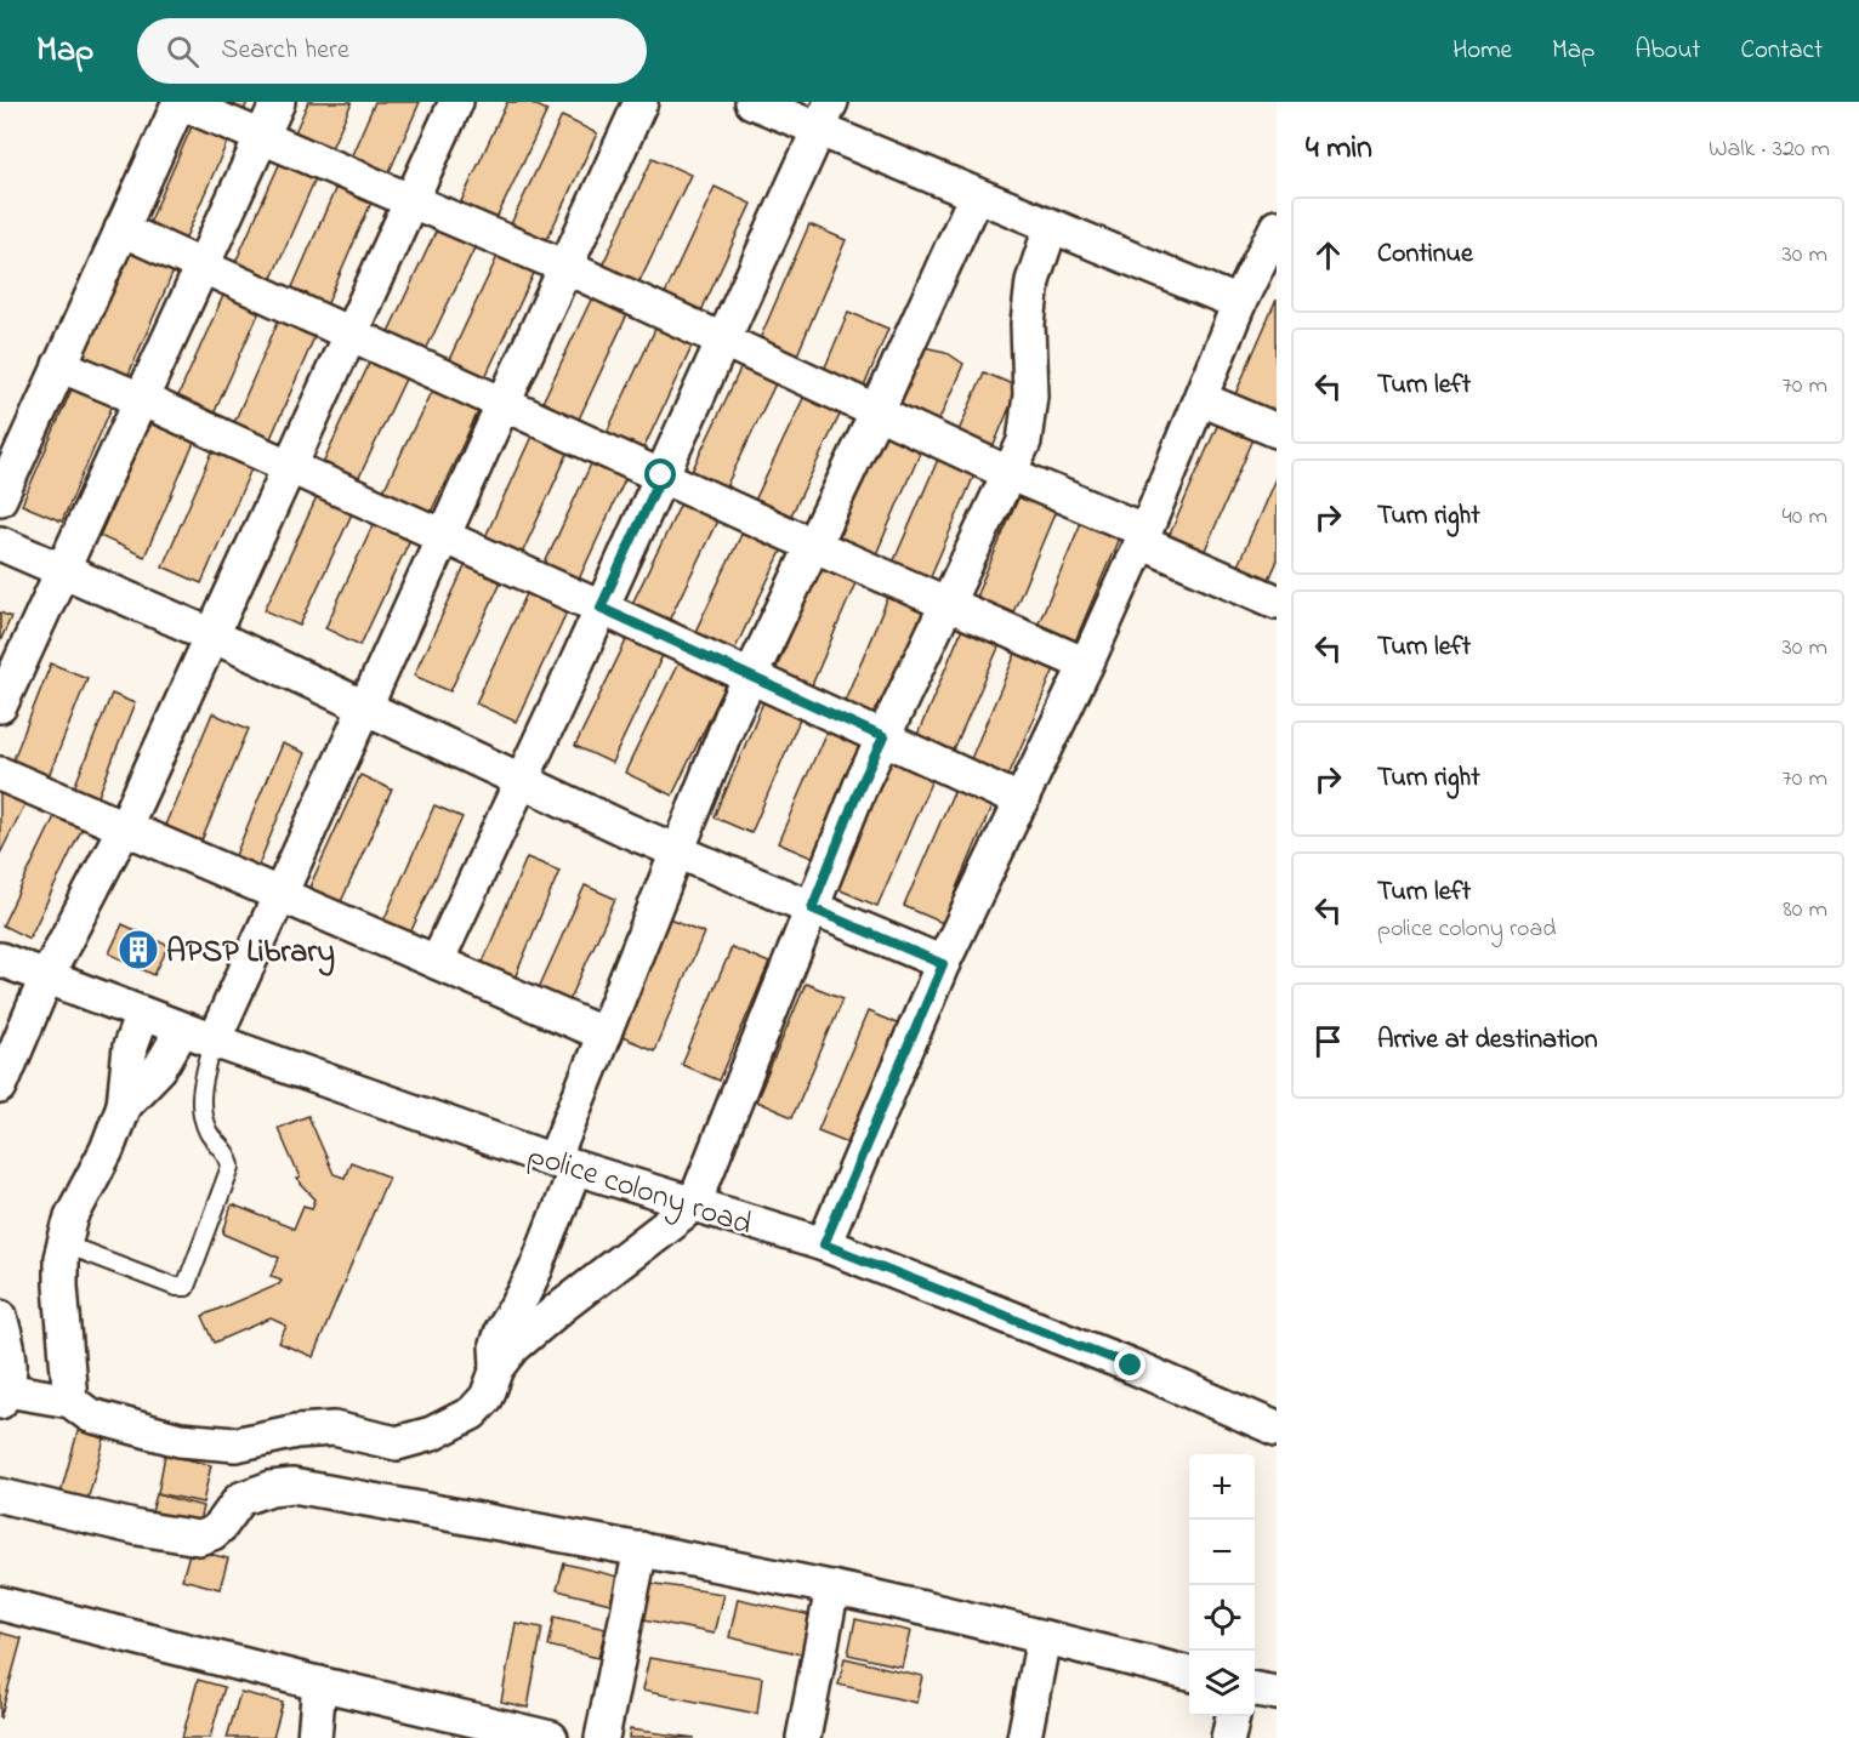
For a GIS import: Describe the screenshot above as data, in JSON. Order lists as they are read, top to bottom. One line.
{"streets":{"street":["police colony road"]},"places":{"building":["APSP Library"]},"page":{"header":"Map","search":"Search here","nav":["Home","Map","About","Contact"],"heading":["4 min","Walk · 320 m"],"list":[["Continue","30 m"],["Turn left","70 m"],["Turn right","40 m"],["Turn left","30 m"],["Turn right","70 m"],["Turn left","police colony road","80 m"],"Arrive at destination"],"map_buttons":["+","−"]}}
